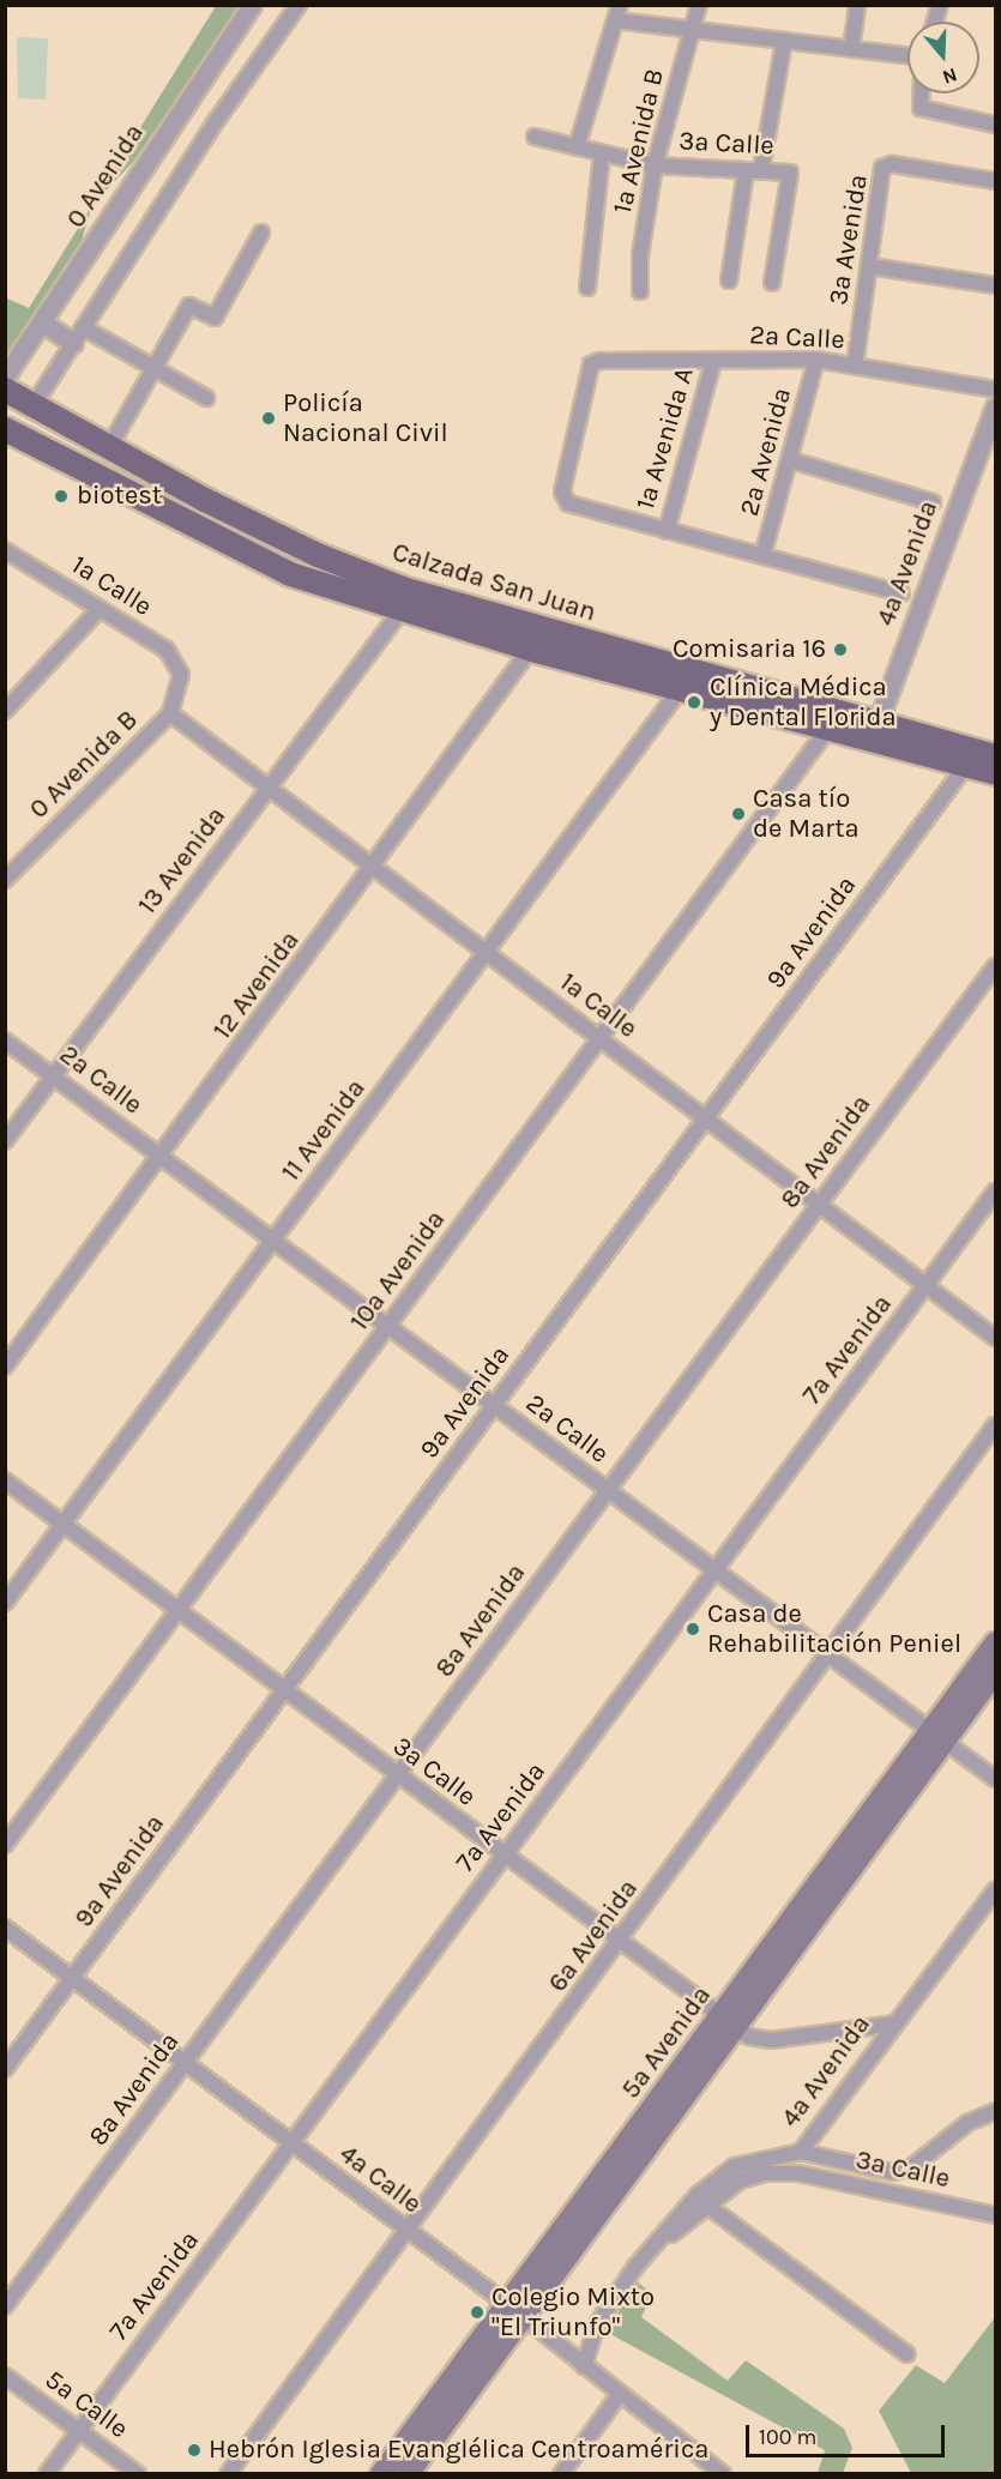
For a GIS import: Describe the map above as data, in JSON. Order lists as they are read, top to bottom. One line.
{"streets":{"main road":["Calzada San Juan","5a Avenida"],"street":["1a Avenida B","3a Calle","0 Avenida","3a Avenida","2a Calle","1a Avenida A","2a Avenida","4a Avenida","1a Calle","0 Avenida B","13 Avenida","9a Avenida","12 Avenida","11 Avenida","8a Avenida","10a Avenida","7a Avenida","6a Avenida","4a Calle","5a Calle"]},"crossings":[["1a Avenida B","3a Calle"],["3a Calle","4a Avenida"],["3a Calle","9a Avenida"],["3a Calle","11 Avenida"],["3a Calle","8a Avenida"],["3a Calle","10a Avenida"],["3a Calle","7a Avenida"],["3a Calle","6a Avenida"],["3a Calle","5a Avenida"],["3a Avenida","2a Calle"],["2a Calle","1a Avenida A"],["2a Calle","2a Avenida"],["2a Calle","13 Avenida"],["2a Calle","9a Avenida"],["2a Calle","12 Avenida"],["2a Calle","11 Avenida"],["2a Calle","8a Avenida"],["2a Calle","10a Avenida"],["2a Calle","7a Avenida"],["2a Calle","6a Avenida"],["2a Calle","5a Avenida"],["4a Avenida","Calzada San Juan"],["4a Avenida","4a Calle"],["Calzada San Juan","13 Avenida"],["Calzada San Juan","9a Avenida"],["Calzada San Juan","12 Avenida"],["Calzada San Juan","11 Avenida"],["Calzada San Juan","10a Avenida"],["1a Calle","0 Avenida B"],["1a Calle","13 Avenida"],["1a Calle","9a Avenida"],["1a Calle","12 Avenida"],["1a Calle","11 Avenida"],["1a Calle","8a Avenida"],["1a Calle","10a Avenida"],["1a Calle","7a Avenida"],["9a Avenida","4a Calle"],["8a Avenida","4a Calle"],["7a Avenida","4a Calle"],["7a Avenida","5a Calle"],["6a Avenida","4a Calle"],["5a Avenida","4a Calle"]],"places":["Policía Nacional Civil","biotest","Comisaria 16","Clínica Médica y Dental Florida","Casa tío de Marta","Casa de Rehabilitación Peniel","Colegio Mixto \"El Triunfo\"","Hebrón Iglesia Evanglélica Centroamérica"],"scale_bar":"100 m","north":"bottom"}
